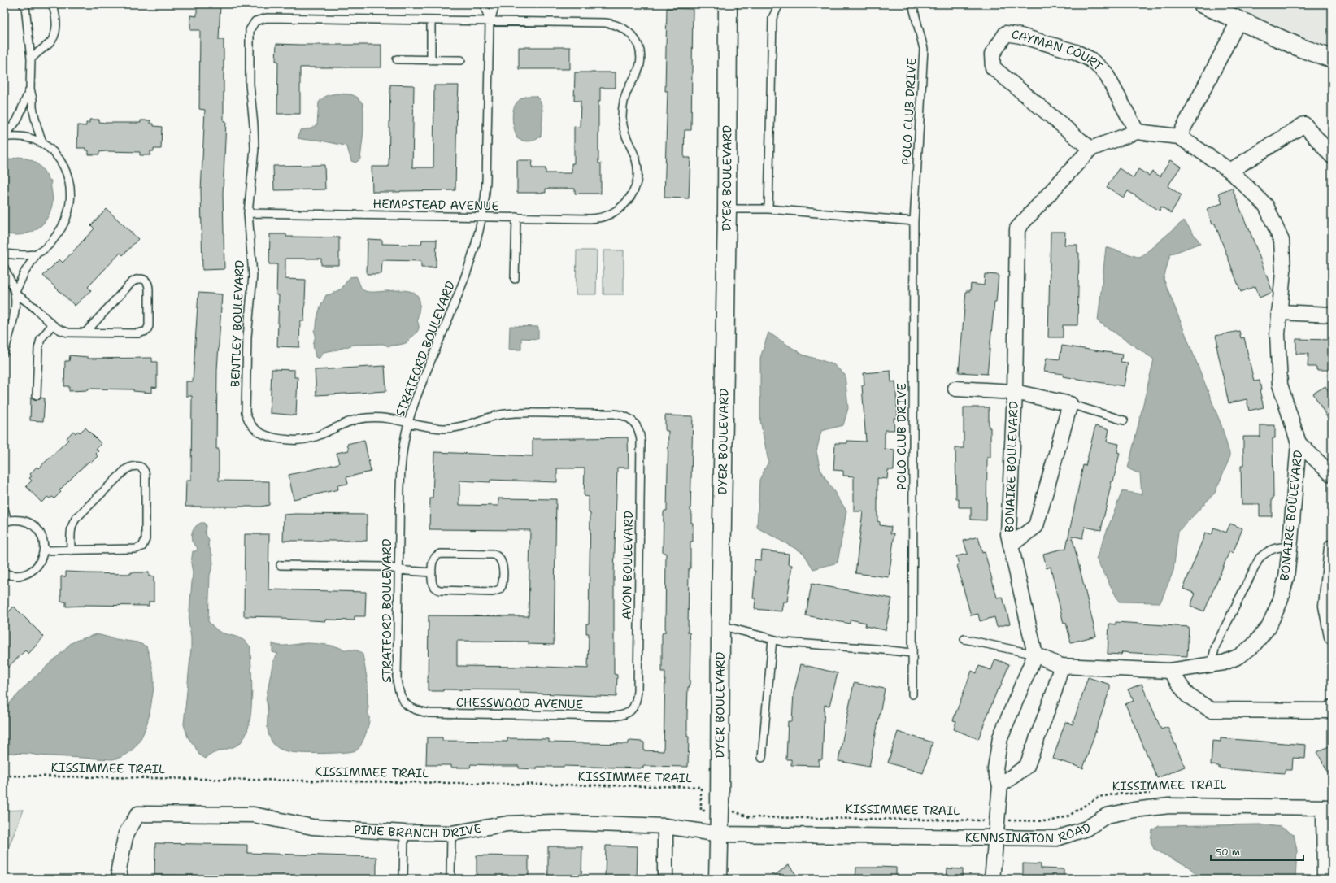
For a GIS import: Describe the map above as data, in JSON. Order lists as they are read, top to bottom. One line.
{"streets":{"main road":["DYER BOULEVARD"],"street":["CAYMAN COURT","BONAIRE BOULEVARD","PINE BRANCH DRIVE","KENNSINGTON ROAD"],"lane":["POLO CLUB DRIVE","HEMPSTEAD AVENUE","BENTLEY BOULEVARD","STRATFORD BOULEVARD","AVON BOULEVARD","CHESSWOOD AVENUE"],"path":["KISSIMMEE TRAIL"]},"crossings":[["CAYMAN COURT","BONAIRE BOULEVARD"],["DYER BOULEVARD","KISSIMMEE TRAIL"],["DYER BOULEVARD","PINE BRANCH DRIVE"],["DYER BOULEVARD","KENNSINGTON ROAD"],["HEMPSTEAD AVENUE","BENTLEY BOULEVARD"],["HEMPSTEAD AVENUE","STRATFORD BOULEVARD"],["BENTLEY BOULEVARD","STRATFORD BOULEVARD"],["BENTLEY BOULEVARD","AVON BOULEVARD"],["STRATFORD BOULEVARD","CHESSWOOD AVENUE"],["AVON BOULEVARD","CHESSWOOD AVENUE"],["PINE BRANCH DRIVE","KENNSINGTON ROAD"]],"scale_bar":"50 m"}
